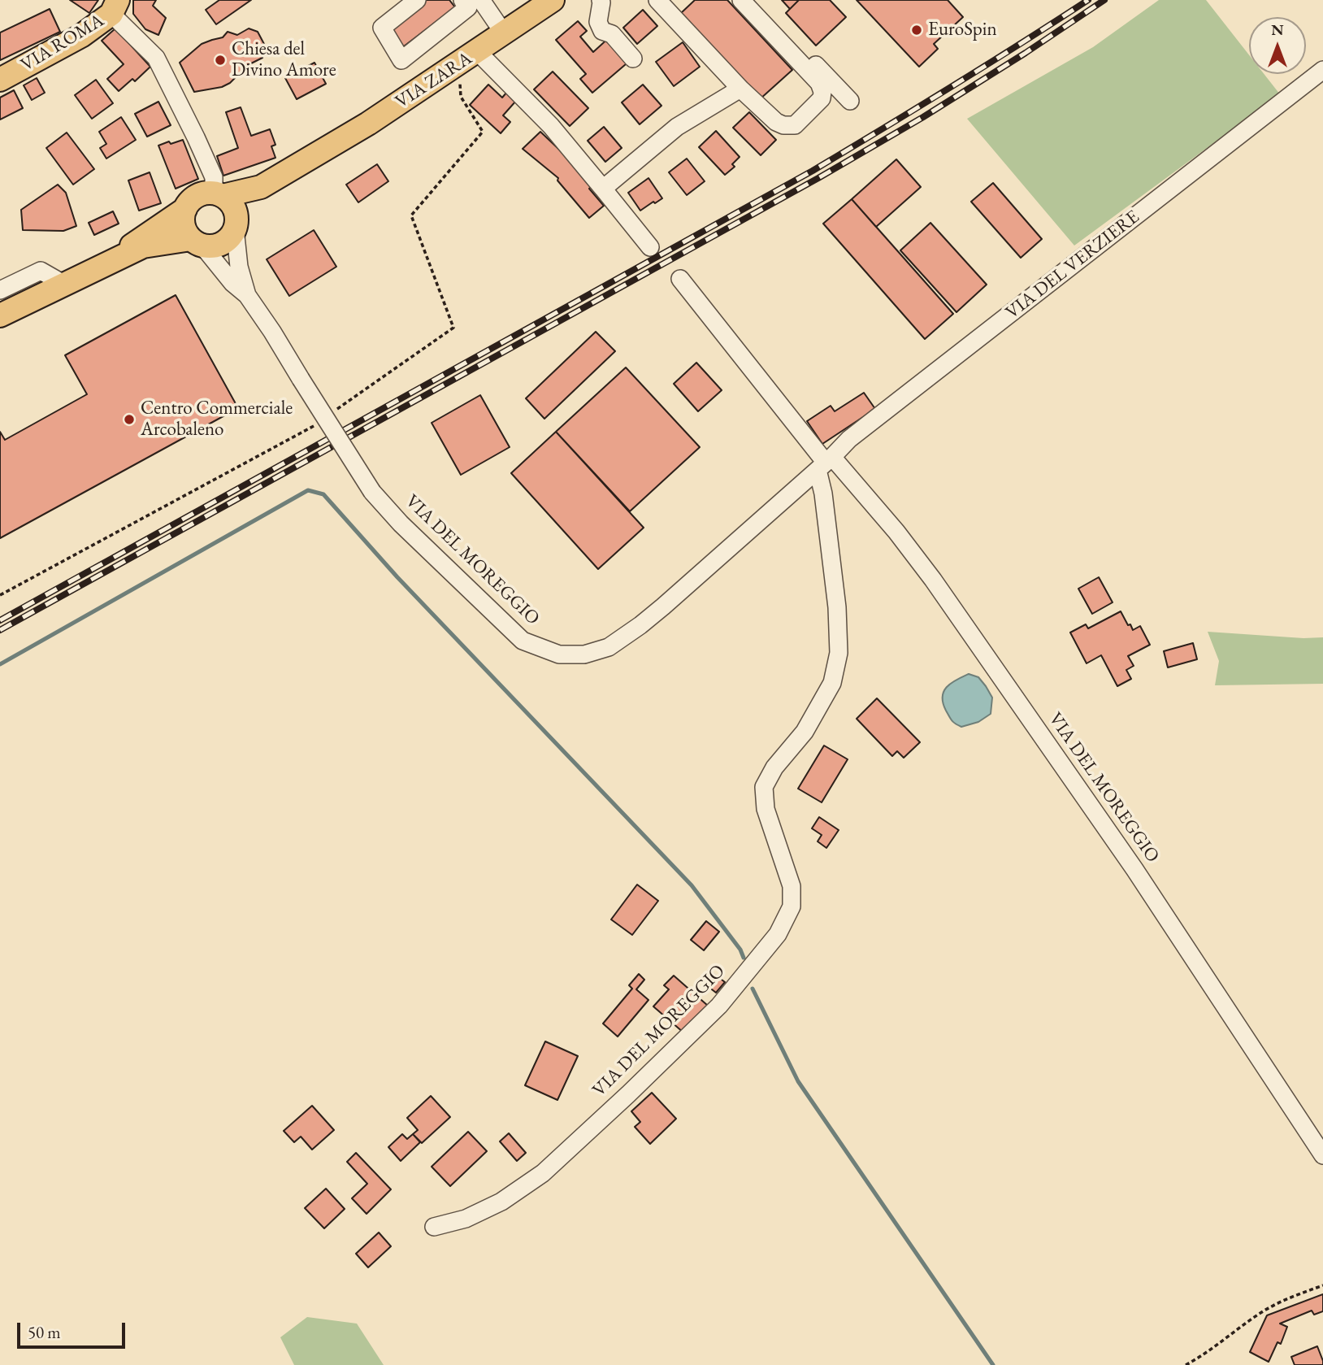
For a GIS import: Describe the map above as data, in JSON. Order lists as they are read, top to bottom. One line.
{"streets":{"main road":["VIA ROMA","VIA ZARA"],"street":["VIA DEL VERZIERE","VIA DEL MOREGGIO"]},"crossings":[["VIA ZARA","VIA DEL MOREGGIO"],["VIA DEL VERZIERE","VIA DEL MOREGGIO"]],"places":["EuroSpin","Chiesa del Divino Amore","Centro Commerciale Arcobaleno"],"scale_bar":"50 m","north":"top"}
